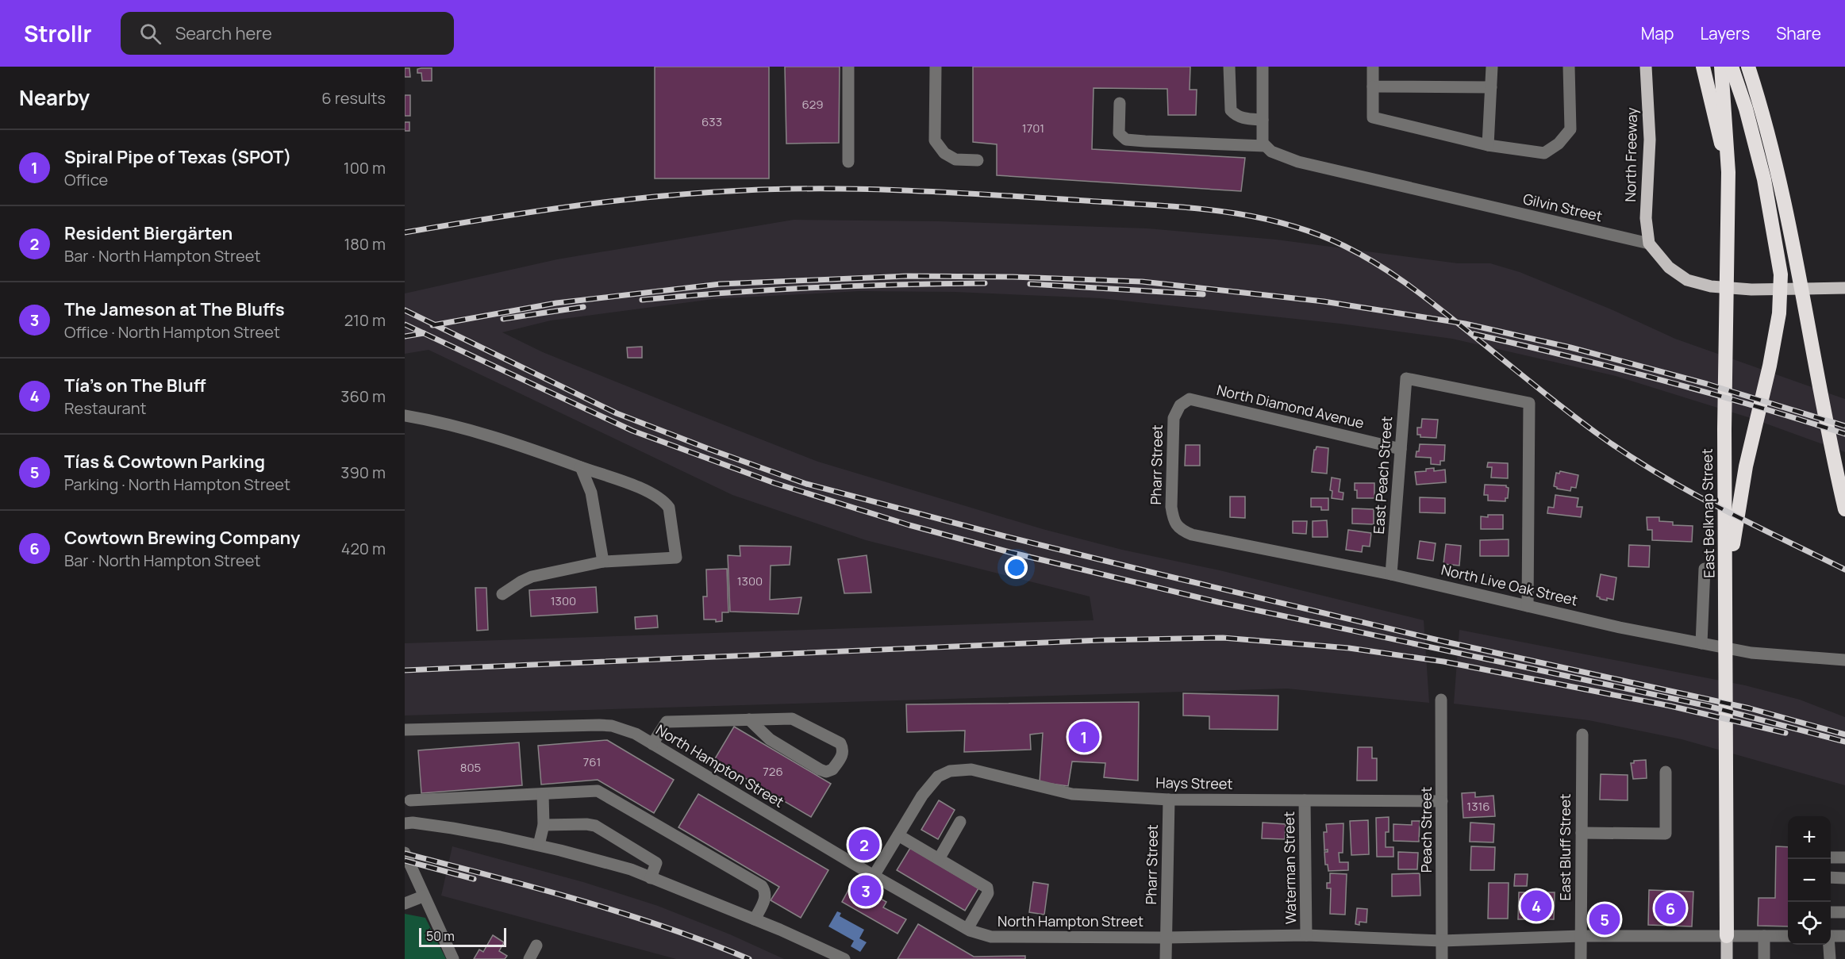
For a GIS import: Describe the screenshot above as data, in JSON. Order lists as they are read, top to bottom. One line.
{"streets":{"highway":["East Belknap Street"],"main road":["North Freeway"],"street":["Gilvin Street","North Diamond Avenue","Pharr Street","East Peach Street","North Live Oak Street","North Hampton Street","Hays Street","Peach Street","East Bluff Street","Waterman Street"]},"crossings":[["North Freeway","Gilvin Street"],["North Diamond Avenue","Pharr Street"],["North Diamond Avenue","East Peach Street"],["Pharr Street","North Live Oak Street"],["Pharr Street","North Hampton Street"],["Pharr Street","Hays Street"],["East Peach Street","North Live Oak Street"],["East Belknap Street","North Live Oak Street"],["East Belknap Street","North Hampton Street"],["North Hampton Street","Peach Street"],["North Hampton Street","East Bluff Street"],["North Hampton Street","Waterman Street"],["Hays Street","Peach Street"],["Hays Street","Waterman Street"]],"house_numbers":["629","633","1701","1300","1300","761","805","726","1316"],"scale_bar":"50 m","page":{"header":"Strollr","search":"Search here","nav":["Map","Layers","Share"],"heading":["Nearby","6 results"],"list":[{"mark":"1","name":"Spiral Pipe of Texas (SPOT)","note":"Office","value":"100 m"},{"mark":"2","name":"Resident Biergärten","note":"Bar · North Hampton Street","value":"180 m"},{"mark":"3","name":"The Jameson at The Bluffs","note":"Office · North Hampton Street","value":"210 m"},{"mark":"4","name":"Tía's on The Bluff","note":"Restaurant","value":"360 m"},{"mark":"5","name":"Tías & Cowtown Parking","note":"Parking · North Hampton Street","value":"390 m"},{"mark":"6","name":"Cowtown Brewing Company","note":"Bar · North Hampton Street","value":"420 m"}],"pins":["1","2","3","4","6","5"],"map_buttons":["+","−"],"scale":"50 m"}}
